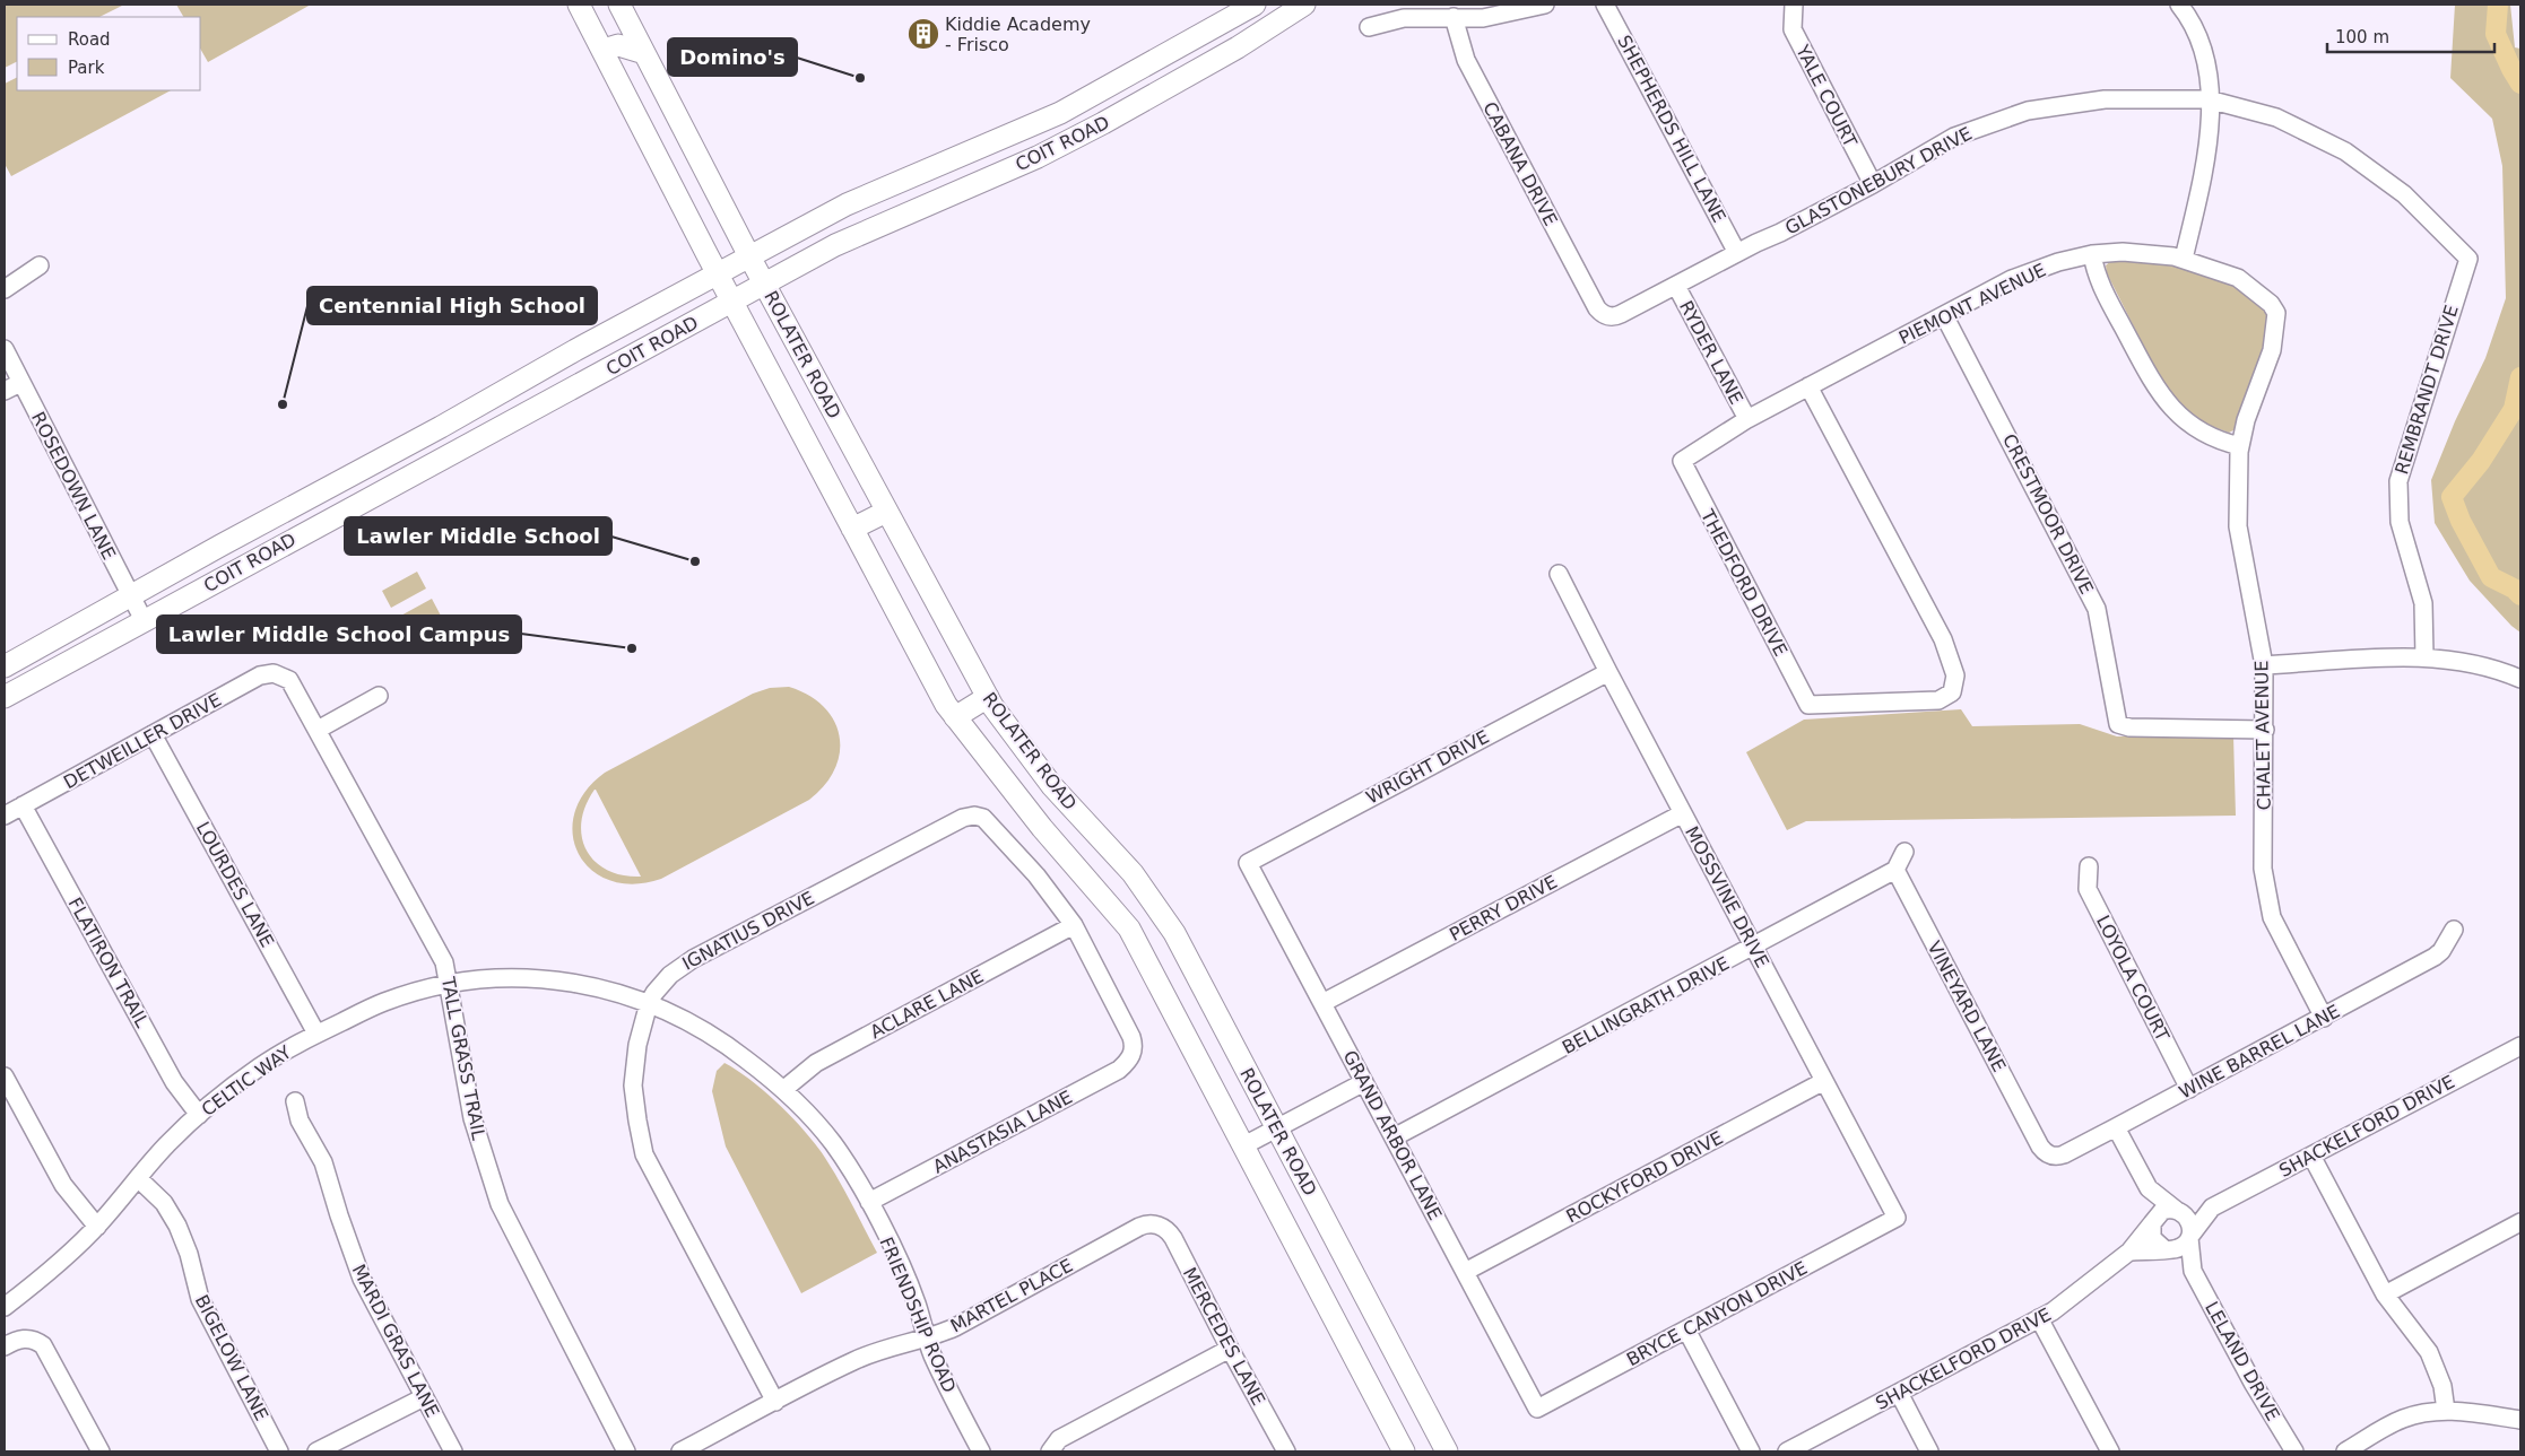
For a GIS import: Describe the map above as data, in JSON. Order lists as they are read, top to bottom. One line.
{"streets":{"main road":["COIT ROAD","ROLATER ROAD"],"street":["YALE COURT","SHEPHERDS HILL LANE","CABANA DRIVE","GLASTONEBURY DRIVE","PIEMONT AVENUE","RYDER LANE","REMBRANDT DRIVE","ROSEDOWN LANE","CRESTMOOR DRIVE","THEDFORD DRIVE","CHALET AVENUE","DETWEILLER DRIVE","WRIGHT DRIVE","LOURDES LANE","MOSSVINE DRIVE","PERRY DRIVE","IGNATIUS DRIVE","FLATIRON TRAIL","LOYOLA COURT","ACLARE LANE","BELLINGRATH DRIVE","VINEYARD LANE","WINE BARREL LANE","TALL GRASS TRAIL","CELTIC WAY","SHACKELFORD DRIVE","ANASTASIA LANE","GRAND ARBOR LANE","ROCKYFORD DRIVE","MARTEL PLACE","BRYCE CANYON DRIVE","FRIENDSHIP ROAD","MERCEDES LANE","MARDI GRAS LANE","BIGELOW LANE","LELAND DRIVE"]},"crossings":[["YALE COURT","GLASTONEBURY DRIVE"],["SHEPHERDS HILL LANE","GLASTONEBURY DRIVE"],["COIT ROAD","ROLATER ROAD"],["COIT ROAD","ROSEDOWN LANE"],["CABANA DRIVE","GLASTONEBURY DRIVE"],["GLASTONEBURY DRIVE","RYDER LANE"],["GLASTONEBURY DRIVE","REMBRANDT DRIVE"],["PIEMONT AVENUE","RYDER LANE"],["PIEMONT AVENUE","CRESTMOOR DRIVE"],["PIEMONT AVENUE","THEDFORD DRIVE"],["PIEMONT AVENUE","CHALET AVENUE"],["CRESTMOOR DRIVE","CHALET AVENUE"],["CHALET AVENUE","WINE BARREL LANE"],["DETWEILLER DRIVE","LOURDES LANE"],["DETWEILLER DRIVE","FLATIRON TRAIL"],["DETWEILLER DRIVE","TALL GRASS TRAIL"],["WRIGHT DRIVE","MOSSVINE DRIVE"],["WRIGHT DRIVE","GRAND ARBOR LANE"],["LOURDES LANE","CELTIC WAY"],["MOSSVINE DRIVE","PERRY DRIVE"],["MOSSVINE DRIVE","BELLINGRATH DRIVE"],["MOSSVINE DRIVE","ROCKYFORD DRIVE"],["MOSSVINE DRIVE","BRYCE CANYON DRIVE"],["PERRY DRIVE","GRAND ARBOR LANE"],["IGNATIUS DRIVE","ACLARE LANE"],["IGNATIUS DRIVE","ANASTASIA LANE"],["IGNATIUS DRIVE","MARTEL PLACE"],["IGNATIUS DRIVE","FRIENDSHIP ROAD"],["FLATIRON TRAIL","CELTIC WAY"],["LOYOLA COURT","WINE BARREL LANE"],["ACLARE LANE","ANASTASIA LANE"],["ACLARE LANE","FRIENDSHIP ROAD"],["BELLINGRATH DRIVE","VINEYARD LANE"],["BELLINGRATH DRIVE","GRAND ARBOR LANE"],["VINEYARD LANE","WINE BARREL LANE"],["TALL GRASS TRAIL","CELTIC WAY"],["CELTIC WAY","FRIENDSHIP ROAD"],["CELTIC WAY","BIGELOW LANE"],["SHACKELFORD DRIVE","LELAND DRIVE"],["ANASTASIA LANE","FRIENDSHIP ROAD"],["GRAND ARBOR LANE","ROCKYFORD DRIVE"],["GRAND ARBOR LANE","BRYCE CANYON DRIVE"],["MARTEL PLACE","FRIENDSHIP ROAD"],["MARTEL PLACE","MERCEDES LANE"]],"places":{"building":["Kiddie Academy - Frisco"],"other":["Domino's","Centennial High School","Lawler Middle School","Lawler Middle School Campus"]},"legend":["Road","Park"],"scale_bar":"100 m"}
